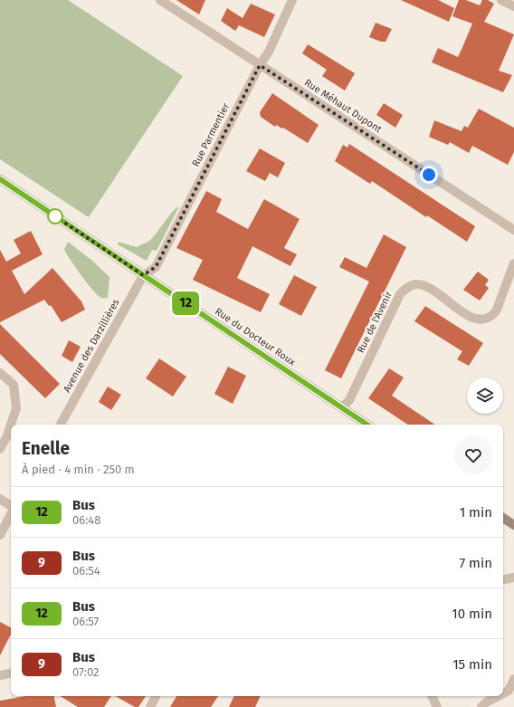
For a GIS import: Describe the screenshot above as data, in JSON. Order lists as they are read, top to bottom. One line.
{"streets":{"street":["Rue Méhaut Dupont","Rue Parmentier","Rue de l'Avenir","Rue du Docteur Roux","Avenue des Darzillières"]},"crossings":[["Rue Méhaut Dupont","Rue Parmentier"],["Rue Parmentier","Rue du Docteur Roux"],["Rue Parmentier","Avenue des Darzillières"],["Rue de l'Avenir","Rue du Docteur Roux"],["Rue du Docteur Roux","Avenue des Darzillières"]],"lines":["bus line 12"],"page":{"on_map":"12","heading":["Enelle","À pied · 4 min · 250 m"],"list":[{"mark":"12","name":"Bus","note":"06:48","value":"1 min"},{"mark":"9","name":"Bus","note":"06:54","value":"7 min"},{"mark":"12","name":"Bus","note":"06:57","value":"10 min"},{"mark":"9","name":"Bus","note":"07:02","value":"15 min"}]}}
